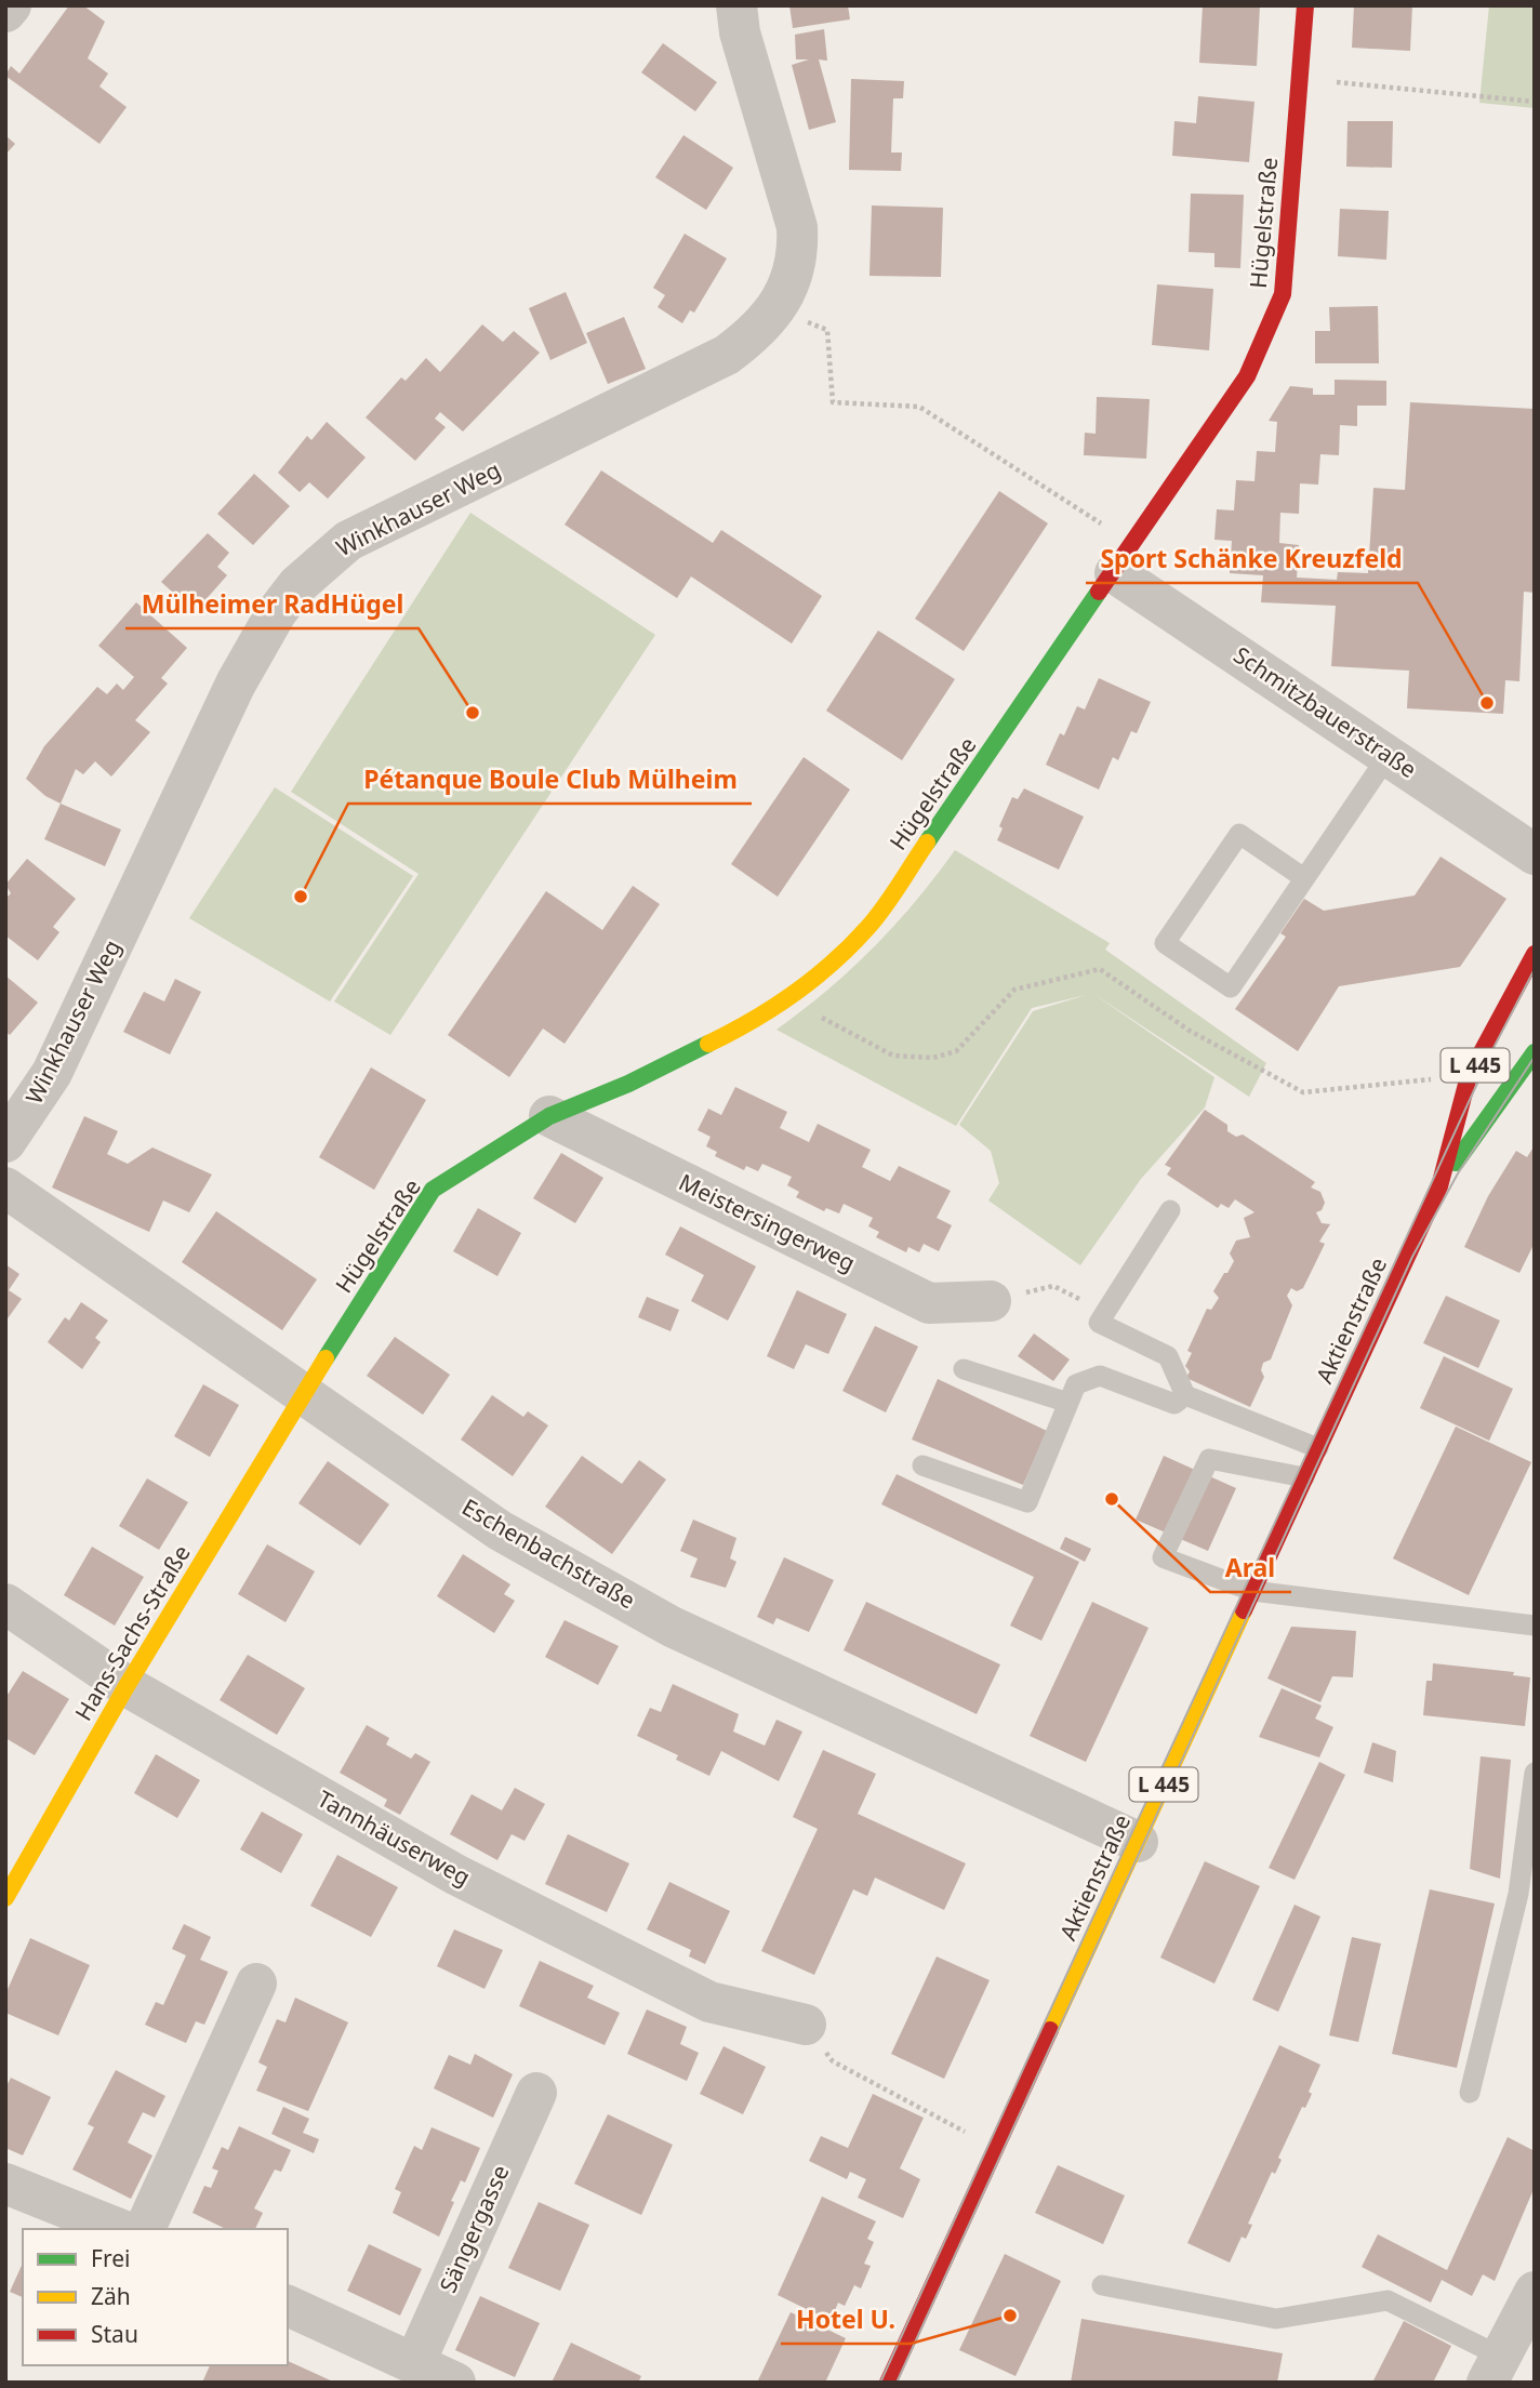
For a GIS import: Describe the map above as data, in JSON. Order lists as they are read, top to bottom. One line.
{"streets":{"street":["Hügelstraße","Winkhauser Weg","Schmitzbauerstraße","L 445","Meistersingerweg","Aktienstraße","Eschenbachstraße","Hans-Sachs-Straße","Tannhäuserweg","Sängergasse"]},"crossings":[["Hügelstraße","Schmitzbauerstraße"],["Hügelstraße","Meistersingerweg"],["Hügelstraße","Eschenbachstraße"],["Hügelstraße","Hans-Sachs-Straße"],["Aktienstraße","Eschenbachstraße"],["Eschenbachstraße","Hans-Sachs-Straße"],["Hans-Sachs-Straße","Tannhäuserweg"]],"places":["Sport Schänke Kreuzfeld","Mülheimer RadHügel","Pétanque Boule Club Mülheim","Aral","Hotel U."],"legend":["Frei","Zäh","Stau"]}
